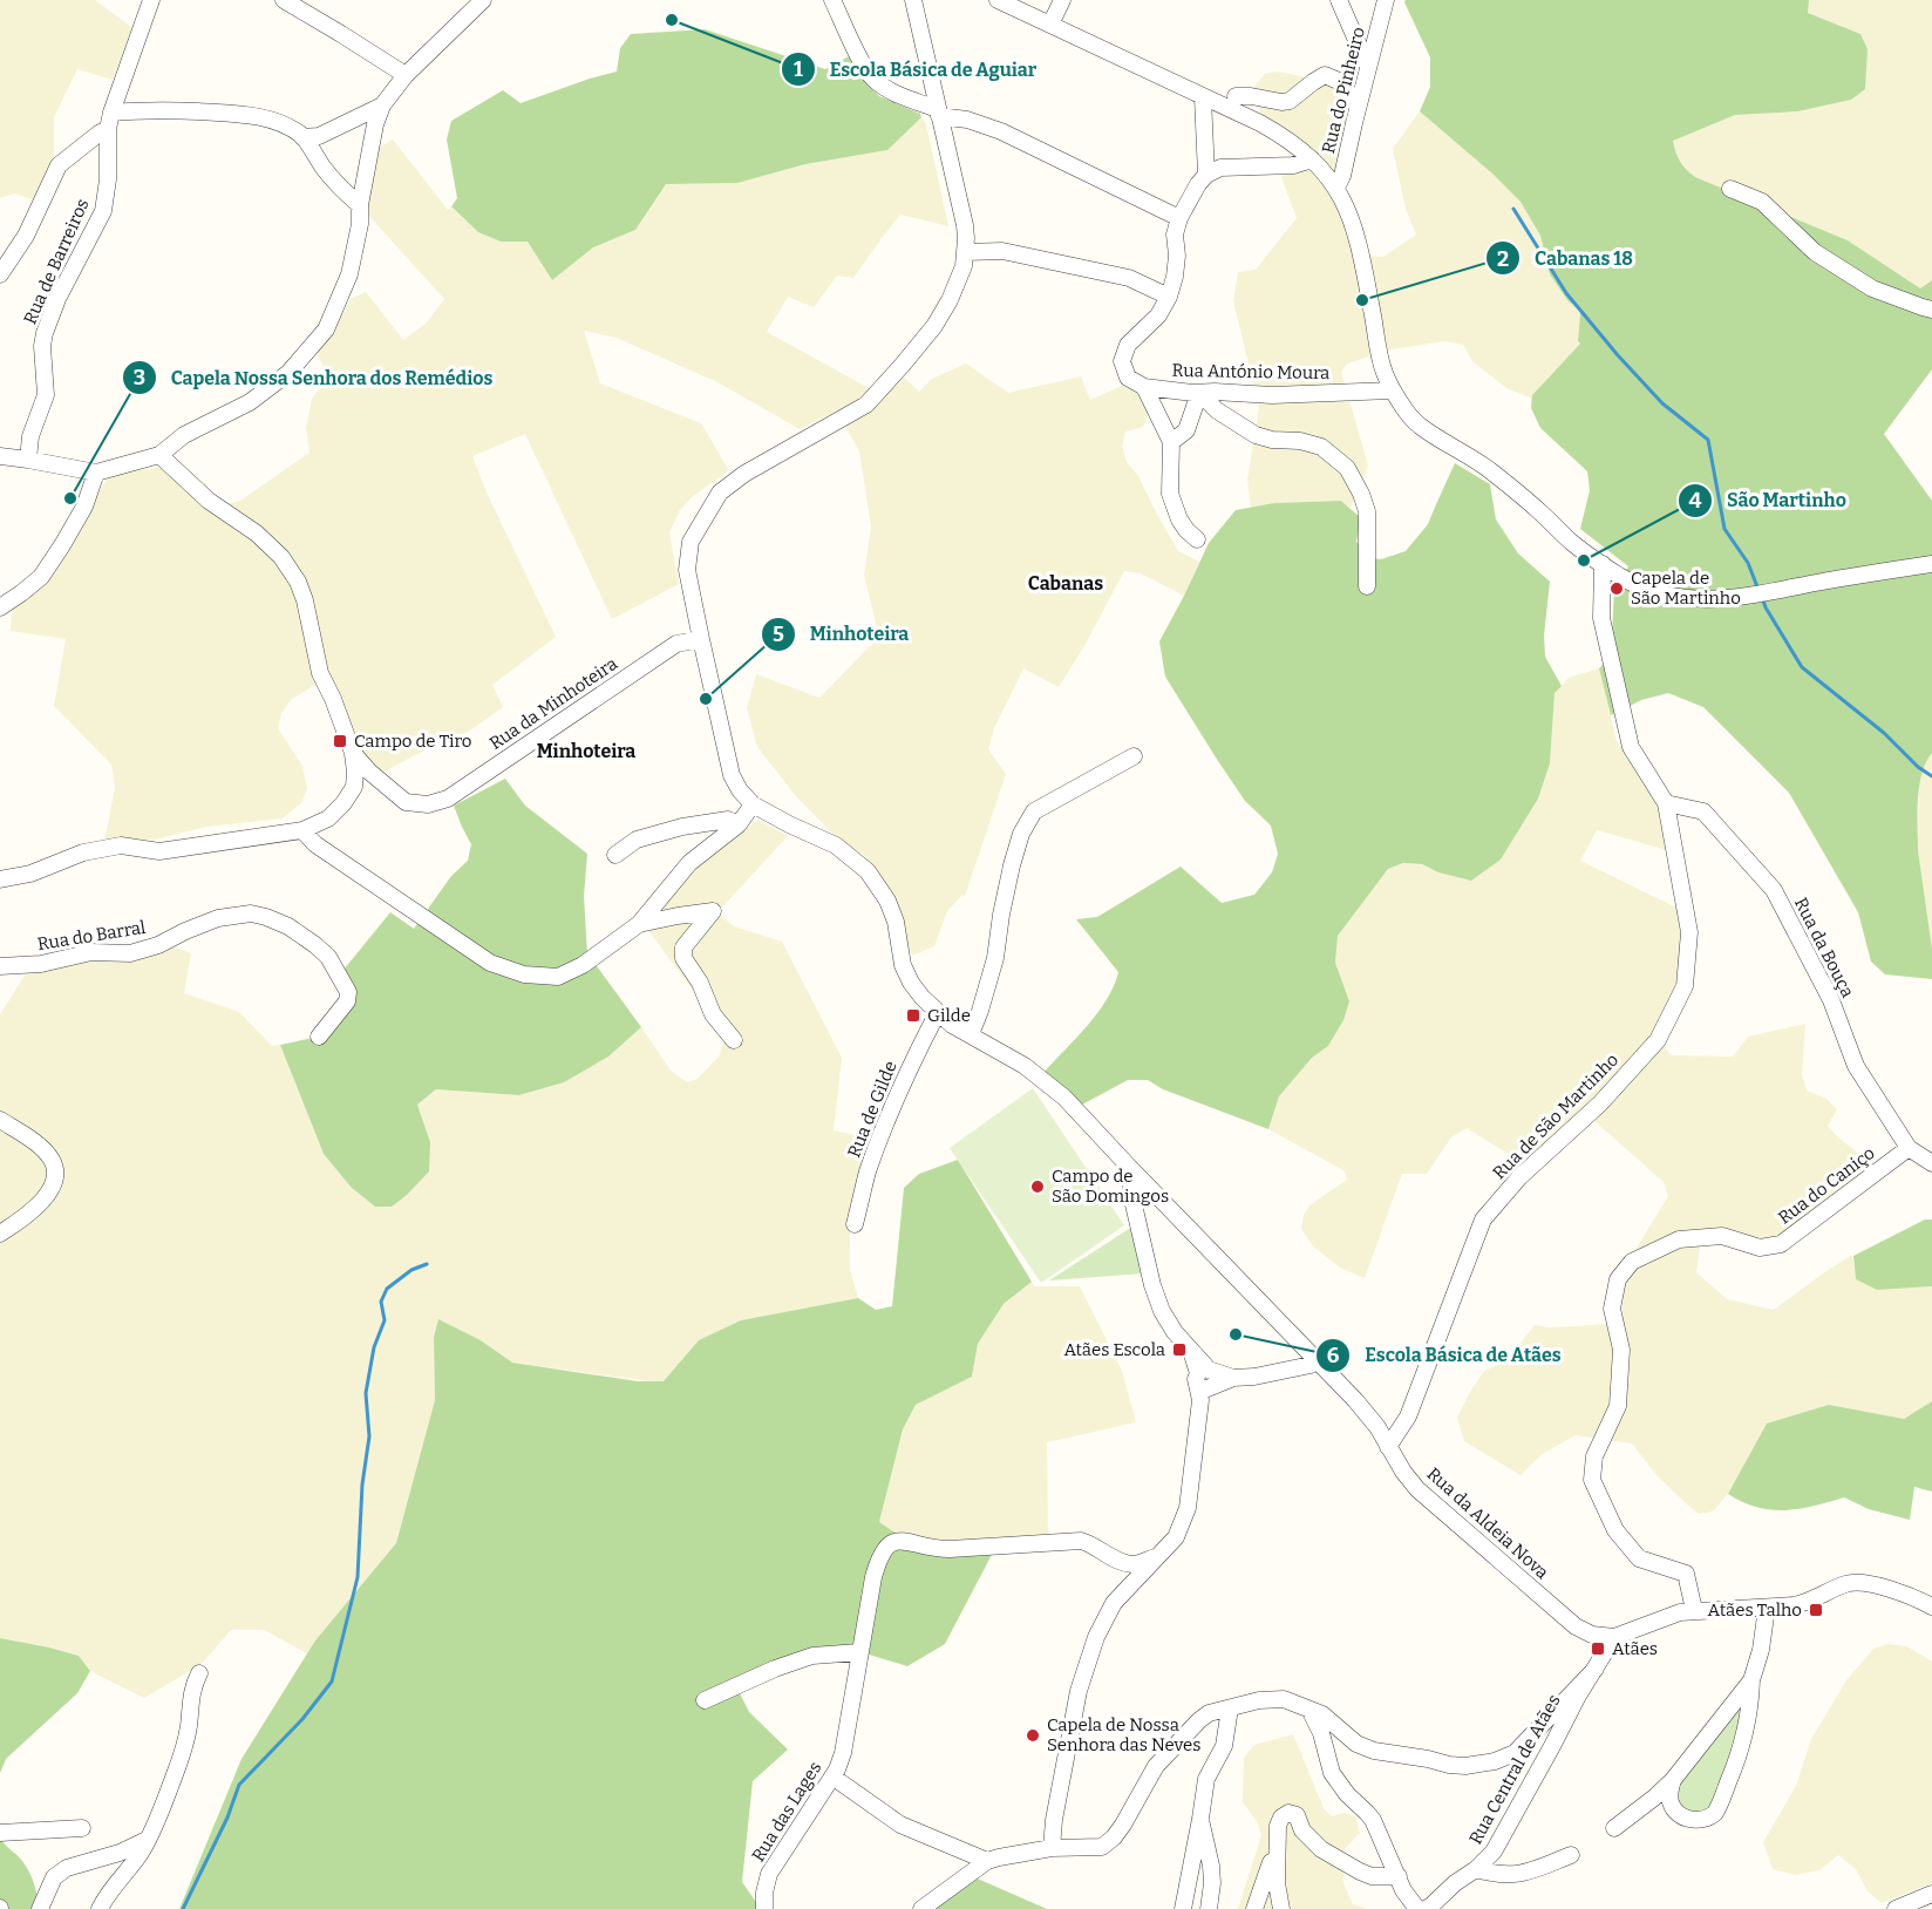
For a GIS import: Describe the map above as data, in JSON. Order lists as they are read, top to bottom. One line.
{"streets":{"street":["Rua do Pinheiro","Rua de Barreiros","Rua António Moura","Rua da Minhoteira","Rua do Barral","Rua da Bouça","Rua de Gilde","Rua de São Martinho","Rua do Caniço","Rua da Aldeia Nova","Rua Central de Atães","Rua das Lages"]},"crossings":[["Rua da Bouça","Rua de São Martinho"],["Rua da Bouça","Rua do Caniço"],["Rua de Gilde","Rua da Aldeia Nova"],["Rua de São Martinho","Rua da Aldeia Nova"]],"districts":["Cabanas","Minhoteira"],"places":{"other":["Escola Básica de Aguiar","Cabanas 18","Capela Nossa Senhora dos Remédios","São Martinho","Capela de São Martinho","Minhoteira","Campo de São Domingos","Escola Básica de Atães","Capela de Nossa Senhora das Neves"],"transit":["Campo de Tiro","Gilde","Atães Escola","Atães Talho","Atães"]}}
